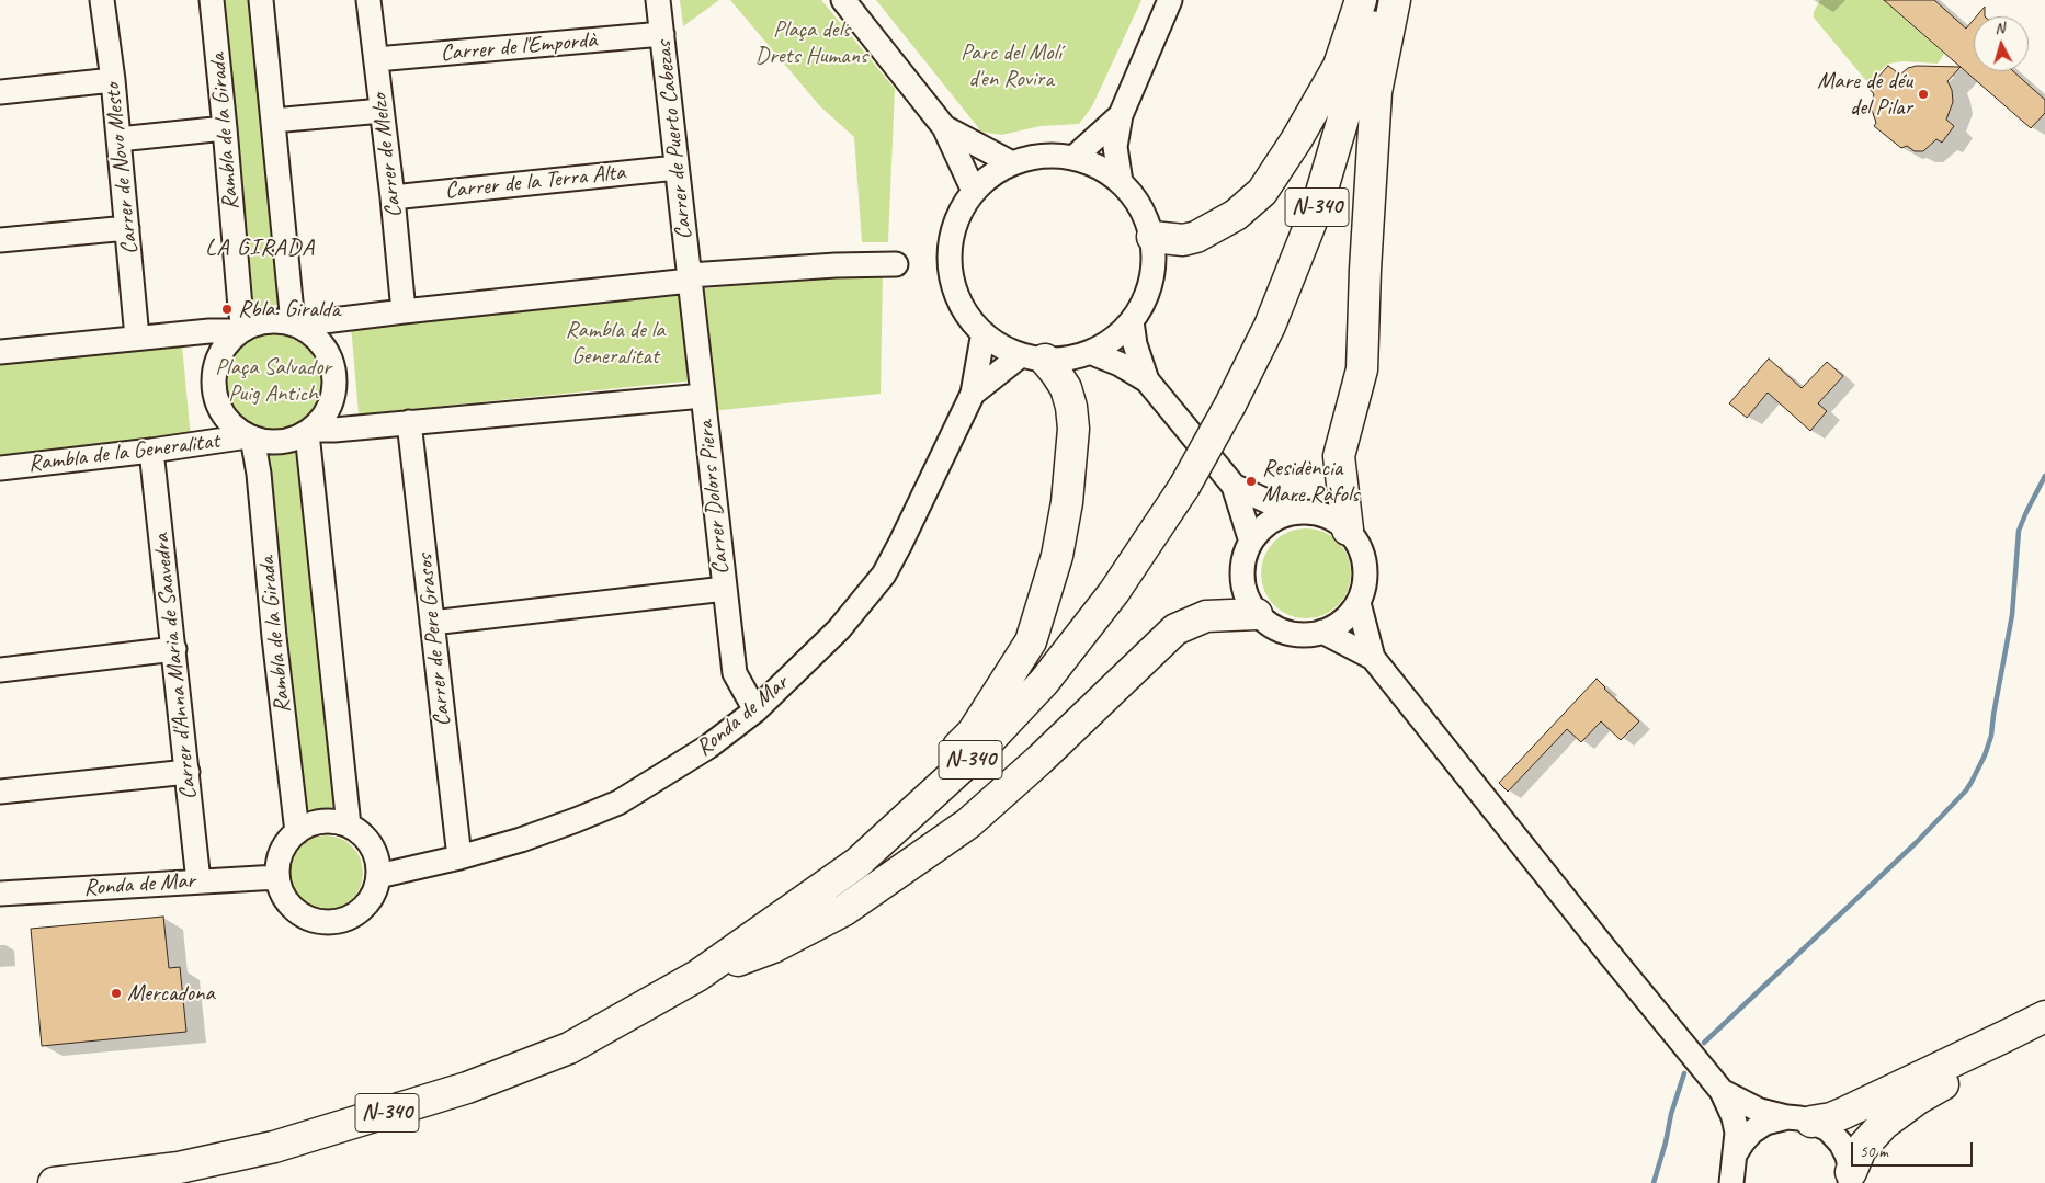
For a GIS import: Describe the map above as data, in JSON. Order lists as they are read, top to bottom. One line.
{"streets":{"highway":["N-340"],"street":["Carrer de l'Empordà","Rambla de la Girada","Carrer de Puerto Cabezas","Carrer de Melzo","Carrer de Novo Mesto","Carrer de la Terra Alta","Rambla de la Generalitat","Carrer Dolors Piera","Carrer de Pere Grasos","Carrer d'Anna Maria de Saavedra","Ronda de Mar"]},"crossings":[["Carrer de l'Empordà","Carrer de Puerto Cabezas"],["Carrer de l'Empordà","Carrer de Melzo"],["Rambla de la Girada","Rambla de la Generalitat"],["Rambla de la Girada","Ronda de Mar"],["Carrer de Puerto Cabezas","Carrer de la Terra Alta"],["Carrer de Puerto Cabezas","Carrer Dolors Piera"],["Carrer de Melzo","Carrer de la Terra Alta"],["Rambla de la Generalitat","Carrer d'Anna Maria de Saavedra"],["Carrer Dolors Piera","Ronda de Mar"],["Carrer de Pere Grasos","Ronda de Mar"],["Carrer d'Anna Maria de Saavedra","Ronda de Mar"]],"districts":["LA GIRADA"],"parks":["Plaça dels Drets Humans","Parc del Molí d'en Rovira","Rambla de la Generalitat","Plaça Salvador Puig Antich"],"places":["Mare de déu del Pilar","Rbla. Giralda","Residència Mare Ràfols","Mercadona"],"scale_bar":"50 m","north":"top"}
